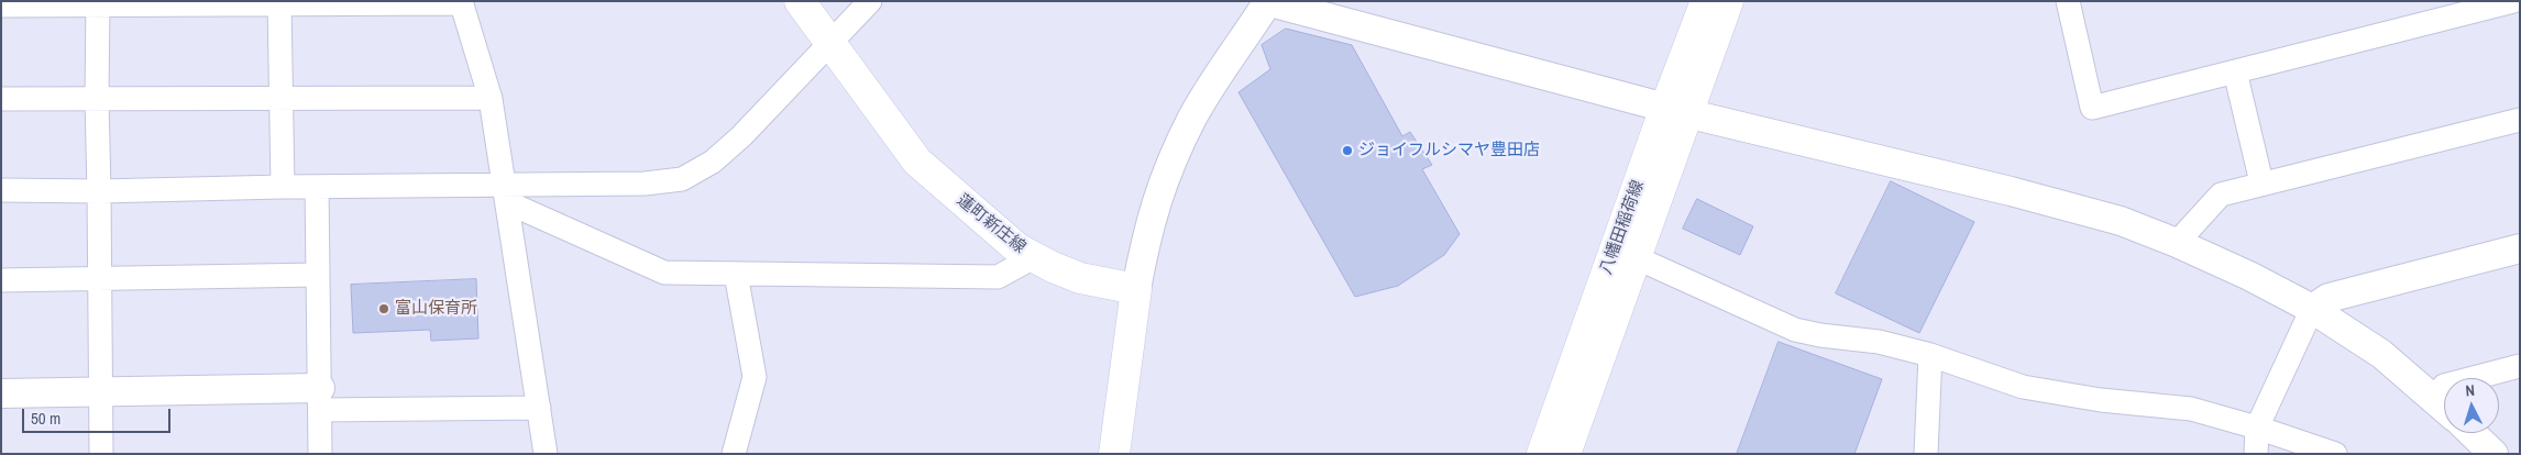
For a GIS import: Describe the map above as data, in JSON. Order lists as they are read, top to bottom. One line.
{"streets":{"main road":["蓮町新庄線","八幡田稲荷線"]},"places":["ジョイフルシマヤ豊田店","富山保育所"],"scale_bar":"50 m","north":"top"}
